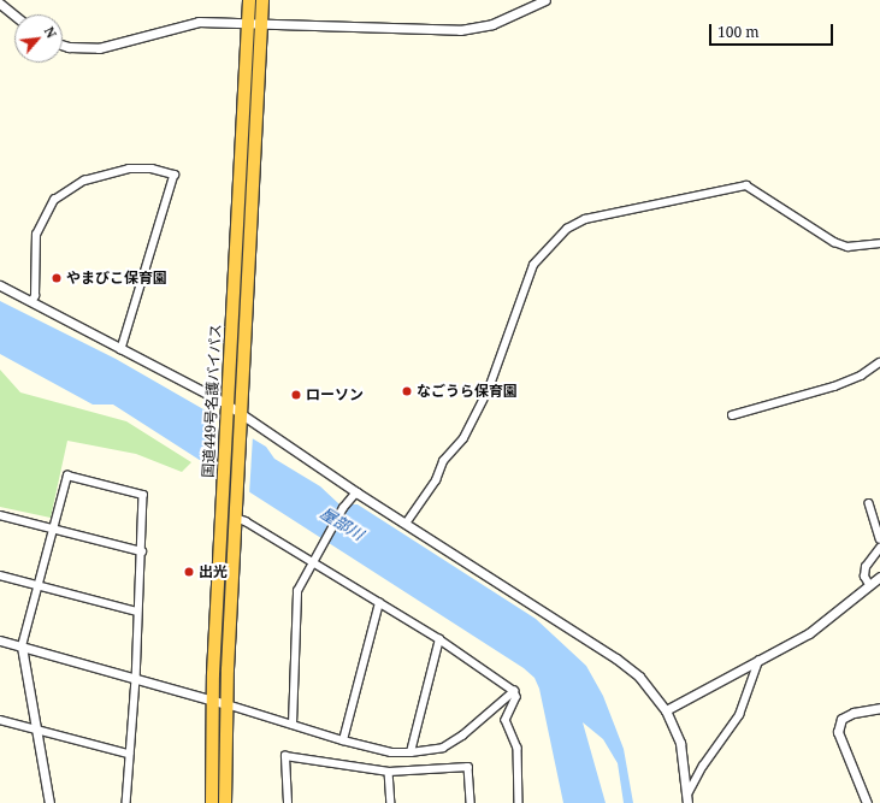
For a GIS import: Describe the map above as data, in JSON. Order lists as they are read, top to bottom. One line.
{"streets":{"highway":["国道449号名護バイパス"]},"water":["屋部川"],"places":["やまびこ保育園","なごうら保育園","ローソン","出光"],"scale_bar":"100 m","north":"top right"}
